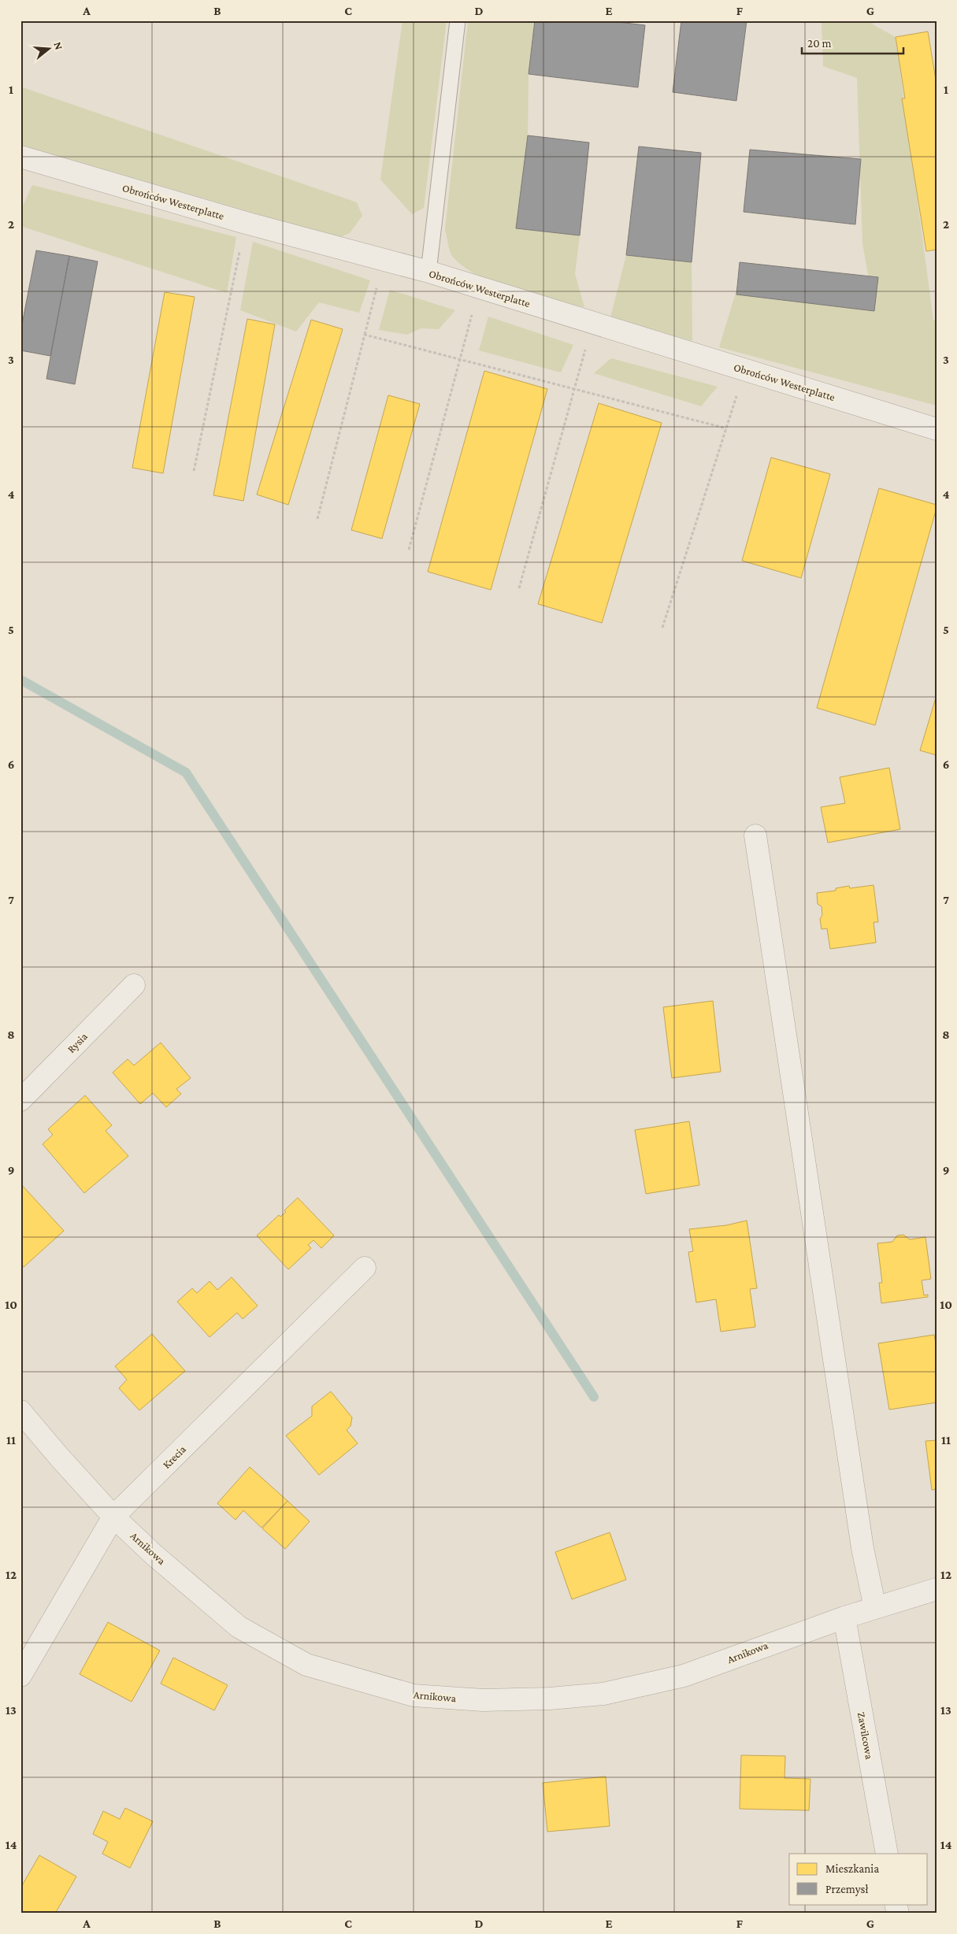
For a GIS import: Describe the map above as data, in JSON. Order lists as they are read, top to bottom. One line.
{"streets":{"street":["Obrońców Westerplatte","Rysia","Krecia","Arnikowa","Zawilcowa"]},"crossings":[["Krecia","Arnikowa"],["Arnikowa","Zawilcowa"]],"legend":["Mieszkania","Przemysł"],"scale_bar":"20 m","north":"right","grid":{"columns":["A","B","C","D","E","F","G"],"rows":["1","2","3","4","5","6","7","8","9","10","11","12","13","14"]}}
